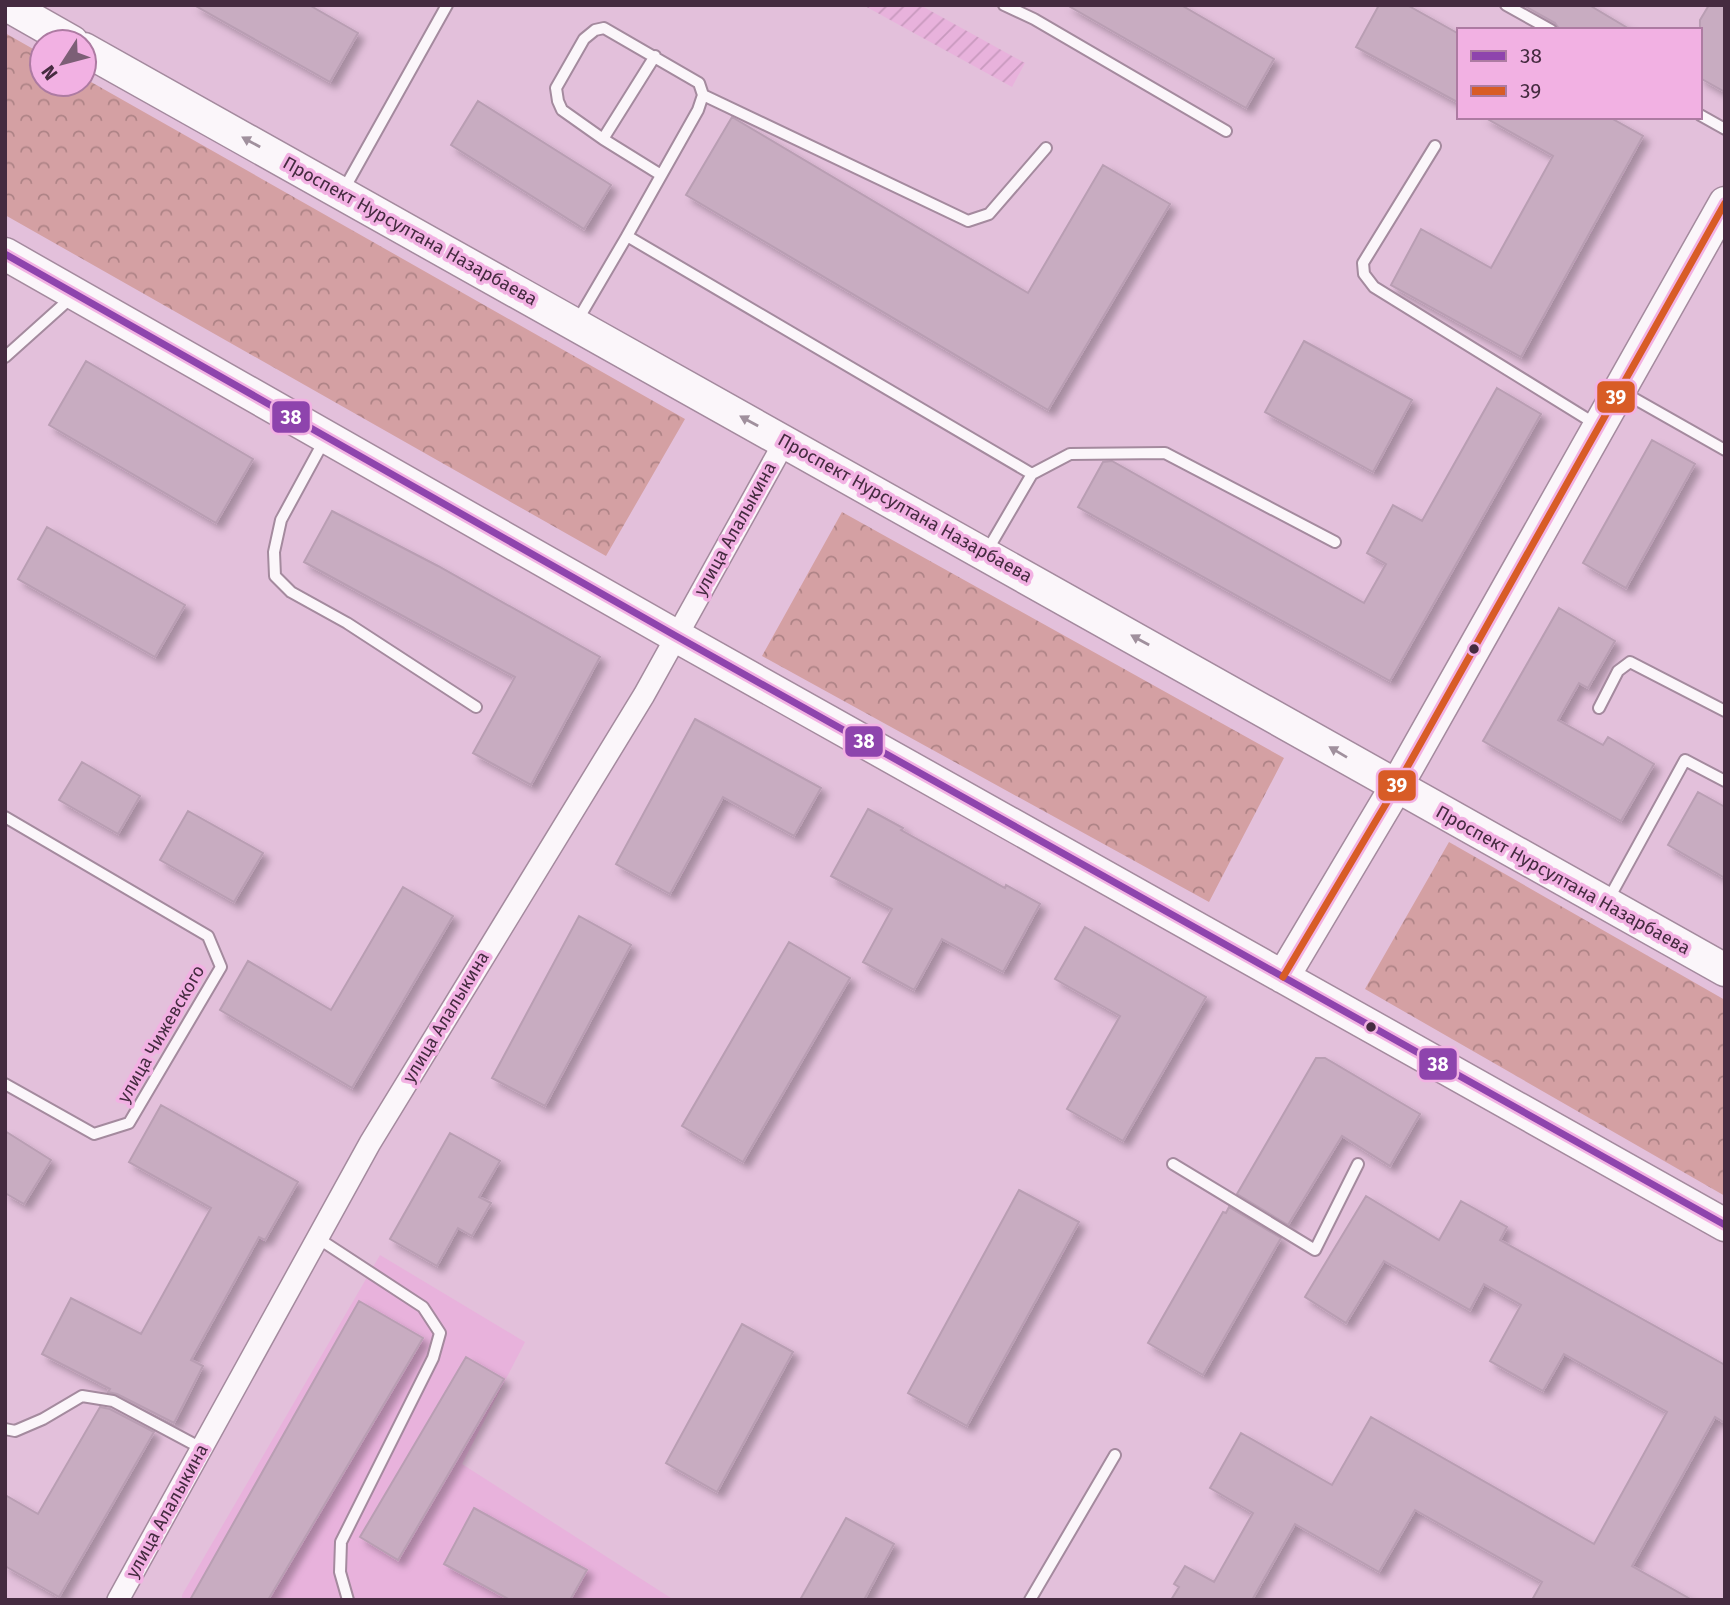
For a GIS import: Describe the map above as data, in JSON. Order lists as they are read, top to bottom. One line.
{"streets":{"main road":["Проспект Нурсултана Назарбаева"],"street":["улица Алалыкина"],"lane":["улица Чижевского"]},"crossings":[["Проспект Нурсултана Назарбаева","улица Алалыкина"]],"lines":["transit line 39","transit line 38"],"legend":["38","39"],"north":"bottom left"}
